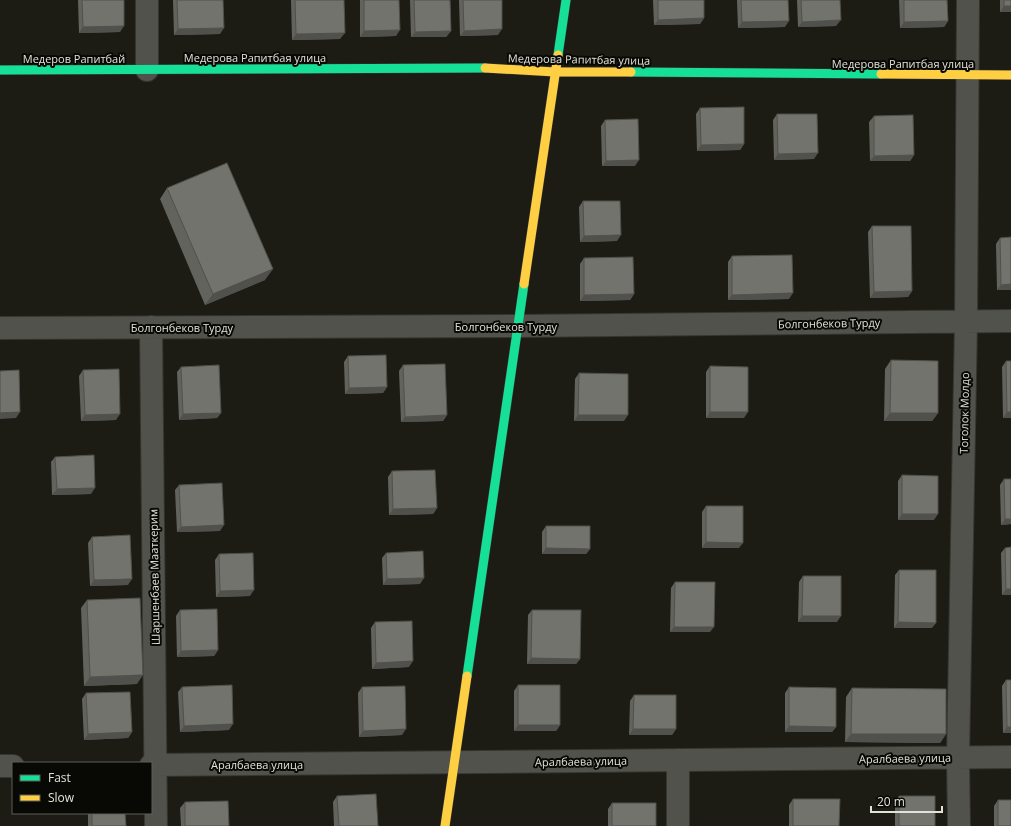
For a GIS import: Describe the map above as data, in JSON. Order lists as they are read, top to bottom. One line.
{"streets":{"street":["Медерова Рапитбая улица","Медеров Рапитбай","Болгонбеков Турду","Тоголок Молдо","Шаршенбаев Мааткерим","Аралбаева улица"]},"crossings":[["Медерова Рапитбая улица","Медеров Рапитбай"],["Медерова Рапитбая улица","Тоголок Молдо"],["Болгонбеков Турду","Тоголок Молдо"],["Болгонбеков Турду","Шаршенбаев Мааткерим"],["Тоголок Молдо","Аралбаева улица"],["Шаршенбаев Мааткерим","Аралбаева улица"]],"legend":["Fast","Slow"],"scale_bar":"20 m"}
